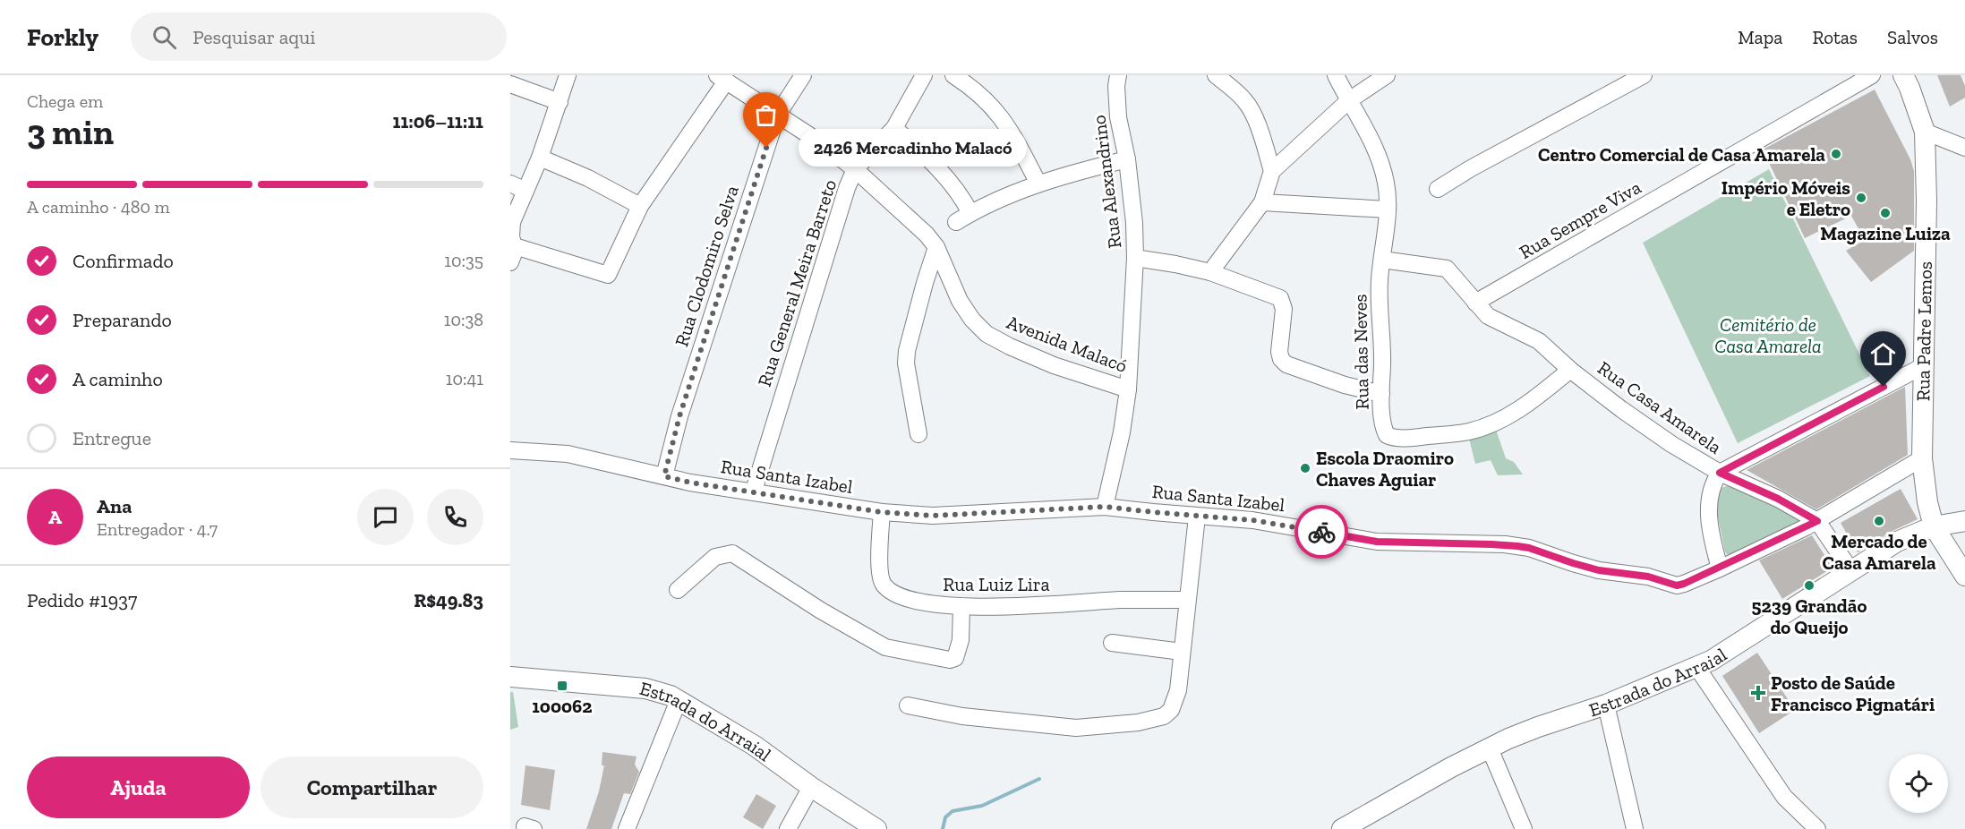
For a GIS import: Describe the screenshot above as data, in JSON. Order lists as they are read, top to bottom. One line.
{"streets":{"main road":["Rua Padre Lemos","Estrada do Arraial"],"street":["Rua Alexandrino","Rua Sempre Viva","Rua Clodomiro Selva","Rua General Meira Barreto","Avenida Malacó","Rua das Neves","Rua Casa Amarela","Rua Santa Izabel","Rua Luiz Lira"]},"crossings":[["Rua Alexandrino","Avenida Malacó"],["Rua Alexandrino","Rua Santa Izabel"],["Rua Sempre Viva","Rua Casa Amarela"],["Rua Clodomiro Selva","Avenida Malacó"],["Rua Clodomiro Selva","Rua Santa Izabel"],["Rua General Meira Barreto","Avenida Malacó"],["Rua General Meira Barreto","Rua Santa Izabel"],["Rua Padre Lemos","Rua Santa Izabel"],["Rua Padre Lemos","Estrada do Arraial"],["Rua das Neves","Rua Casa Amarela"],["Rua Casa Amarela","Rua Santa Izabel"],["Rua Casa Amarela","Estrada do Arraial"],["Rua Santa Izabel","Rua Luiz Lira"]],"parks":["Cemitério de Casa Amarela"],"places":{"other":["2426 Mercadinho Malacó","Centro Comercial de Casa Amarela","Império Móveis e Eletro","Magazine Luiza","Escola Draomiro Chaves Aguiar","Mercado de Casa Amarela","5239 Grandão do Queijo"],"transit":["100062"],"health":["Posto de Saúde Francisco Pignatári"]},"page":{"header":"Forkly","search":"Pesquisar aqui","nav":["Mapa","Rotas","Salvos"],"heading":["3 min","Chega em","11:06–11:11"],"panel":["Ana","Entregador · 4.7","Pedido #1937","R$49.83"],"bubble":"2426 Mercadinho Malacó","bar":"A caminho · 480 m","list":[["Confirmado","10:35"],["Preparando","10:38"],["A caminho","10:41"],"Entregue"],"round":"A","buttons":["Ajuda","Compartilhar"]}}
